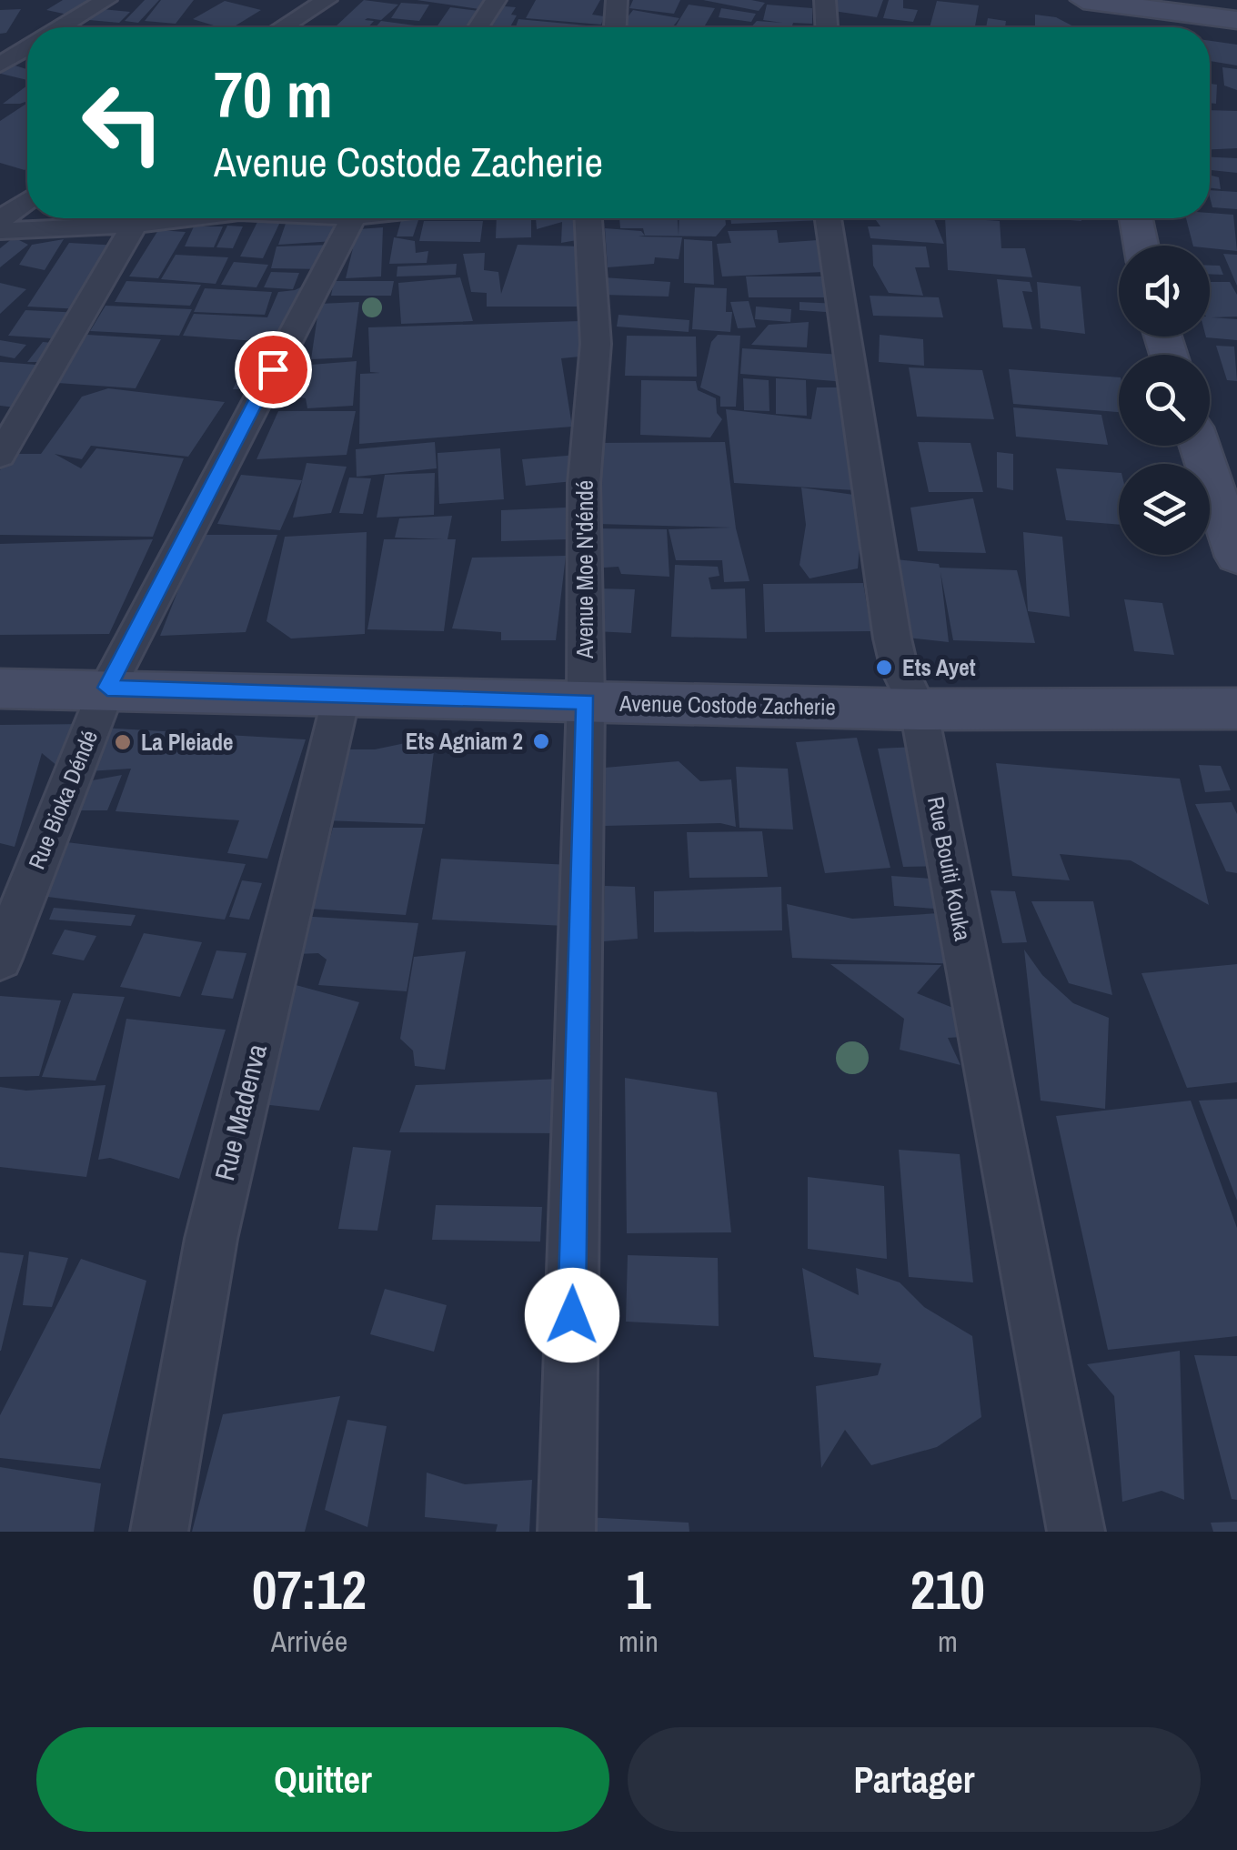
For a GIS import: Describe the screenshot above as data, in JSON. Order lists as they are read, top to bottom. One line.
{"streets":{"street":["Avenue Moe N'déndé","Avenue Costode Zacherie","Rue Bioka Déndé","Rue Bouiti Kouka","Rue Madenva"]},"crossings":[["Avenue Moe N'déndé","Avenue Costode Zacherie"],["Avenue Costode Zacherie","Rue Bioka Déndé"],["Avenue Costode Zacherie","Rue Bouiti Kouka"],["Avenue Costode Zacherie","Rue Madenva"]],"places":["Ets Ayet","Ets Agniam 2","La Pleiade"],"page":{"turn":["70 m","Avenue Costode Zacherie"],"eta":["07:12","Arrivée","1","min","210","m"],"buttons":["Quitter","Partager"]}}
